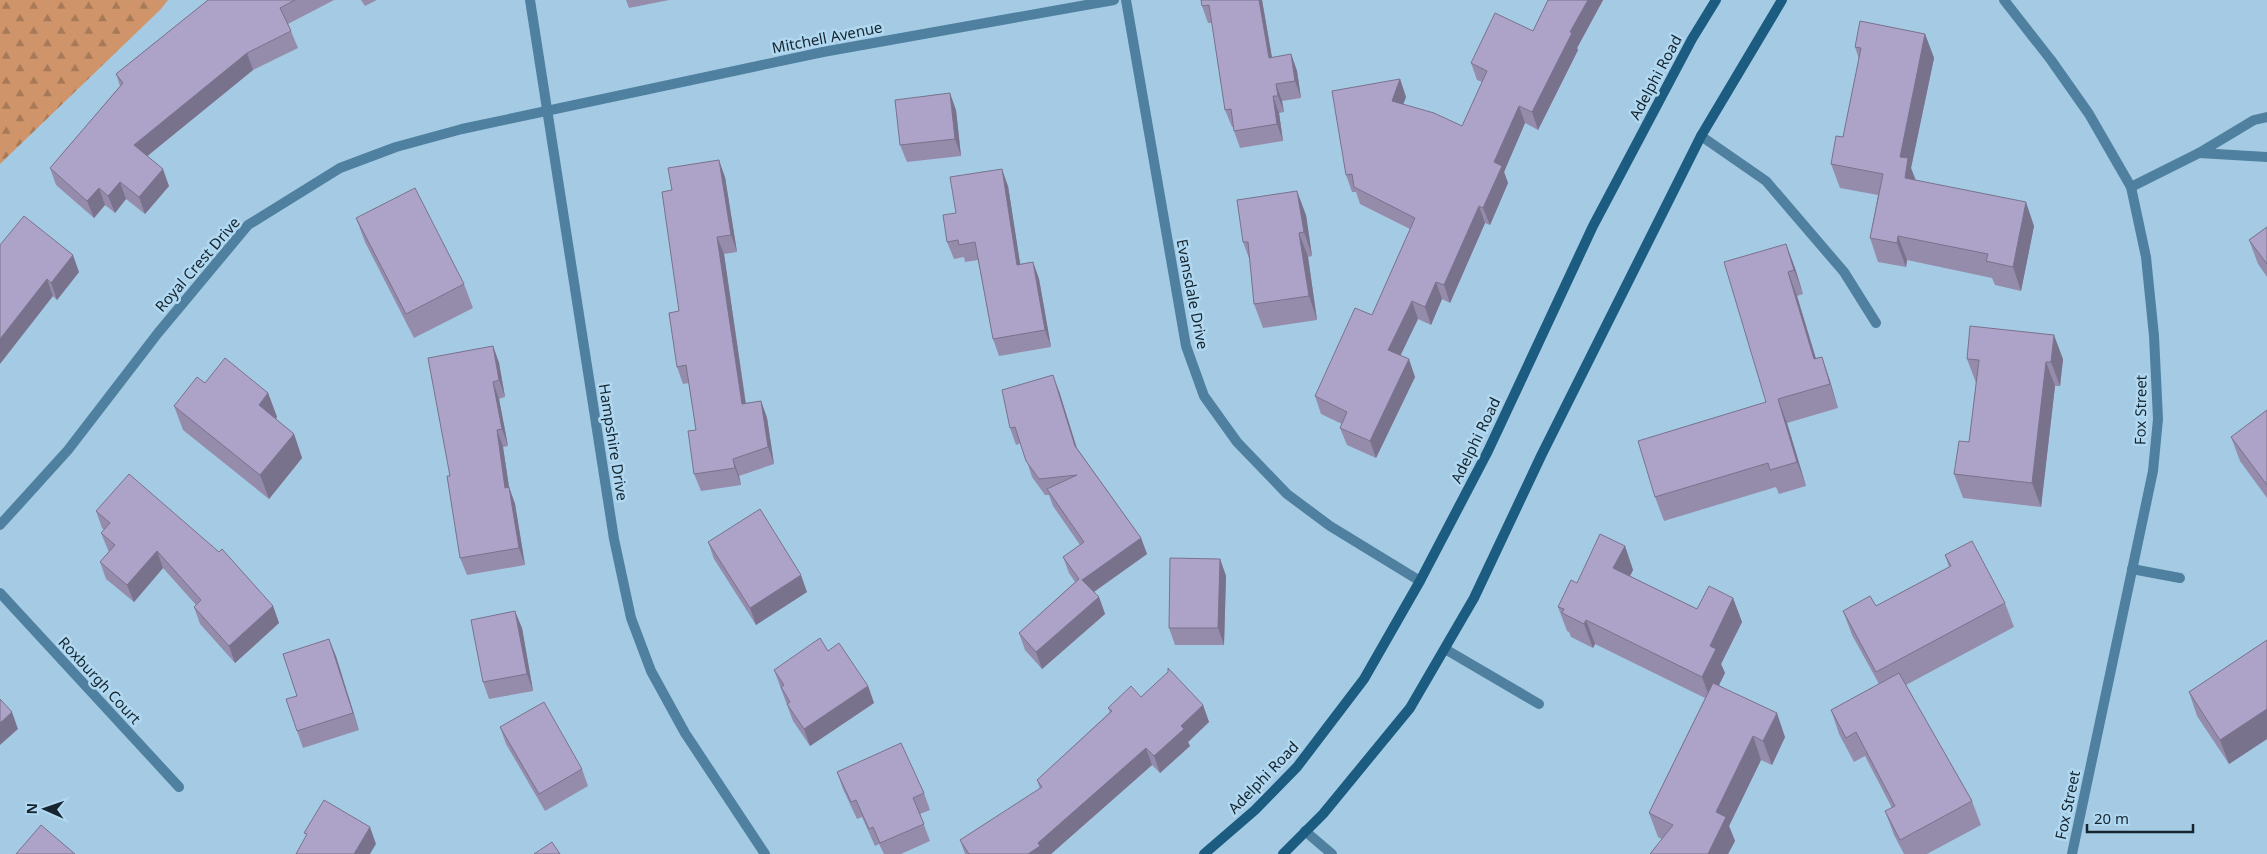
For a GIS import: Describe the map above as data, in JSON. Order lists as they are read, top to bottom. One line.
{"streets":{"main road":["Adelphi Road"],"street":["Mitchell Avenue","Royal Crest Drive","Evansdale Drive","Fox Street","Hampshire Drive","Roxburgh Court"]},"crossings":[["Mitchell Avenue","Royal Crest Drive"],["Mitchell Avenue","Hampshire Drive"],["Adelphi Road","Evansdale Drive"],["Royal Crest Drive","Hampshire Drive"]],"scale_bar":"20 m","north":"left"}
